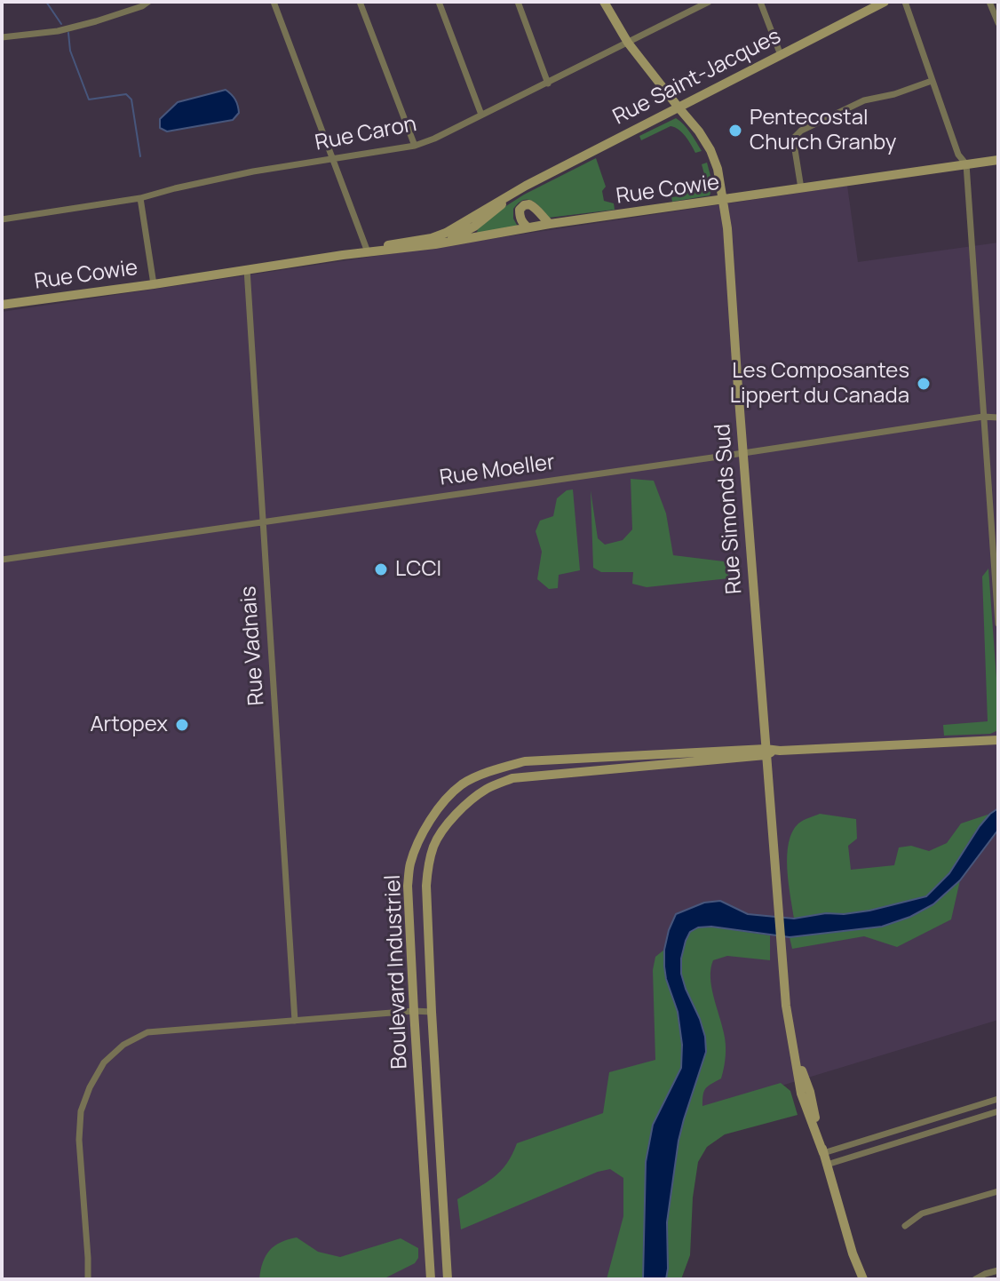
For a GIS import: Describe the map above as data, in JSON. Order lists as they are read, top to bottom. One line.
{"streets":{"street":["Rue Saint-Jacques","Rue Caron","Rue Cowie","Rue Moeller","Rue Simonds Sud","Rue Vadnais","Boulevard Industriel"]},"crossings":[["Rue Saint-Jacques","Rue Cowie"],["Rue Saint-Jacques","Rue Simonds Sud"],["Rue Caron","Rue Simonds Sud"],["Rue Cowie","Rue Simonds Sud"],["Rue Cowie","Rue Vadnais"],["Rue Moeller","Rue Simonds Sud"],["Rue Moeller","Rue Vadnais"],["Rue Simonds Sud","Boulevard Industriel"]],"places":["Pentecostal Church Granby","Les Composantes Lippert du Canada","LCCI","Artopex"]}
